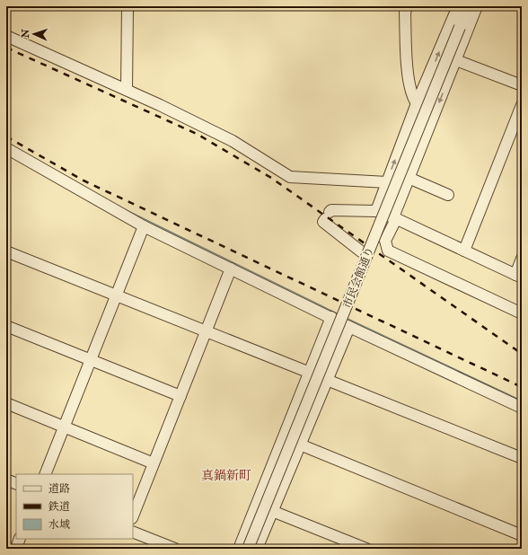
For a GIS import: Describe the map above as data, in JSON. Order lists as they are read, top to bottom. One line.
{"streets":{"street":["市民会館通り"]},"districts":["真鍋新町"],"legend":["道路","鉄道","水域"],"north":"left"}
